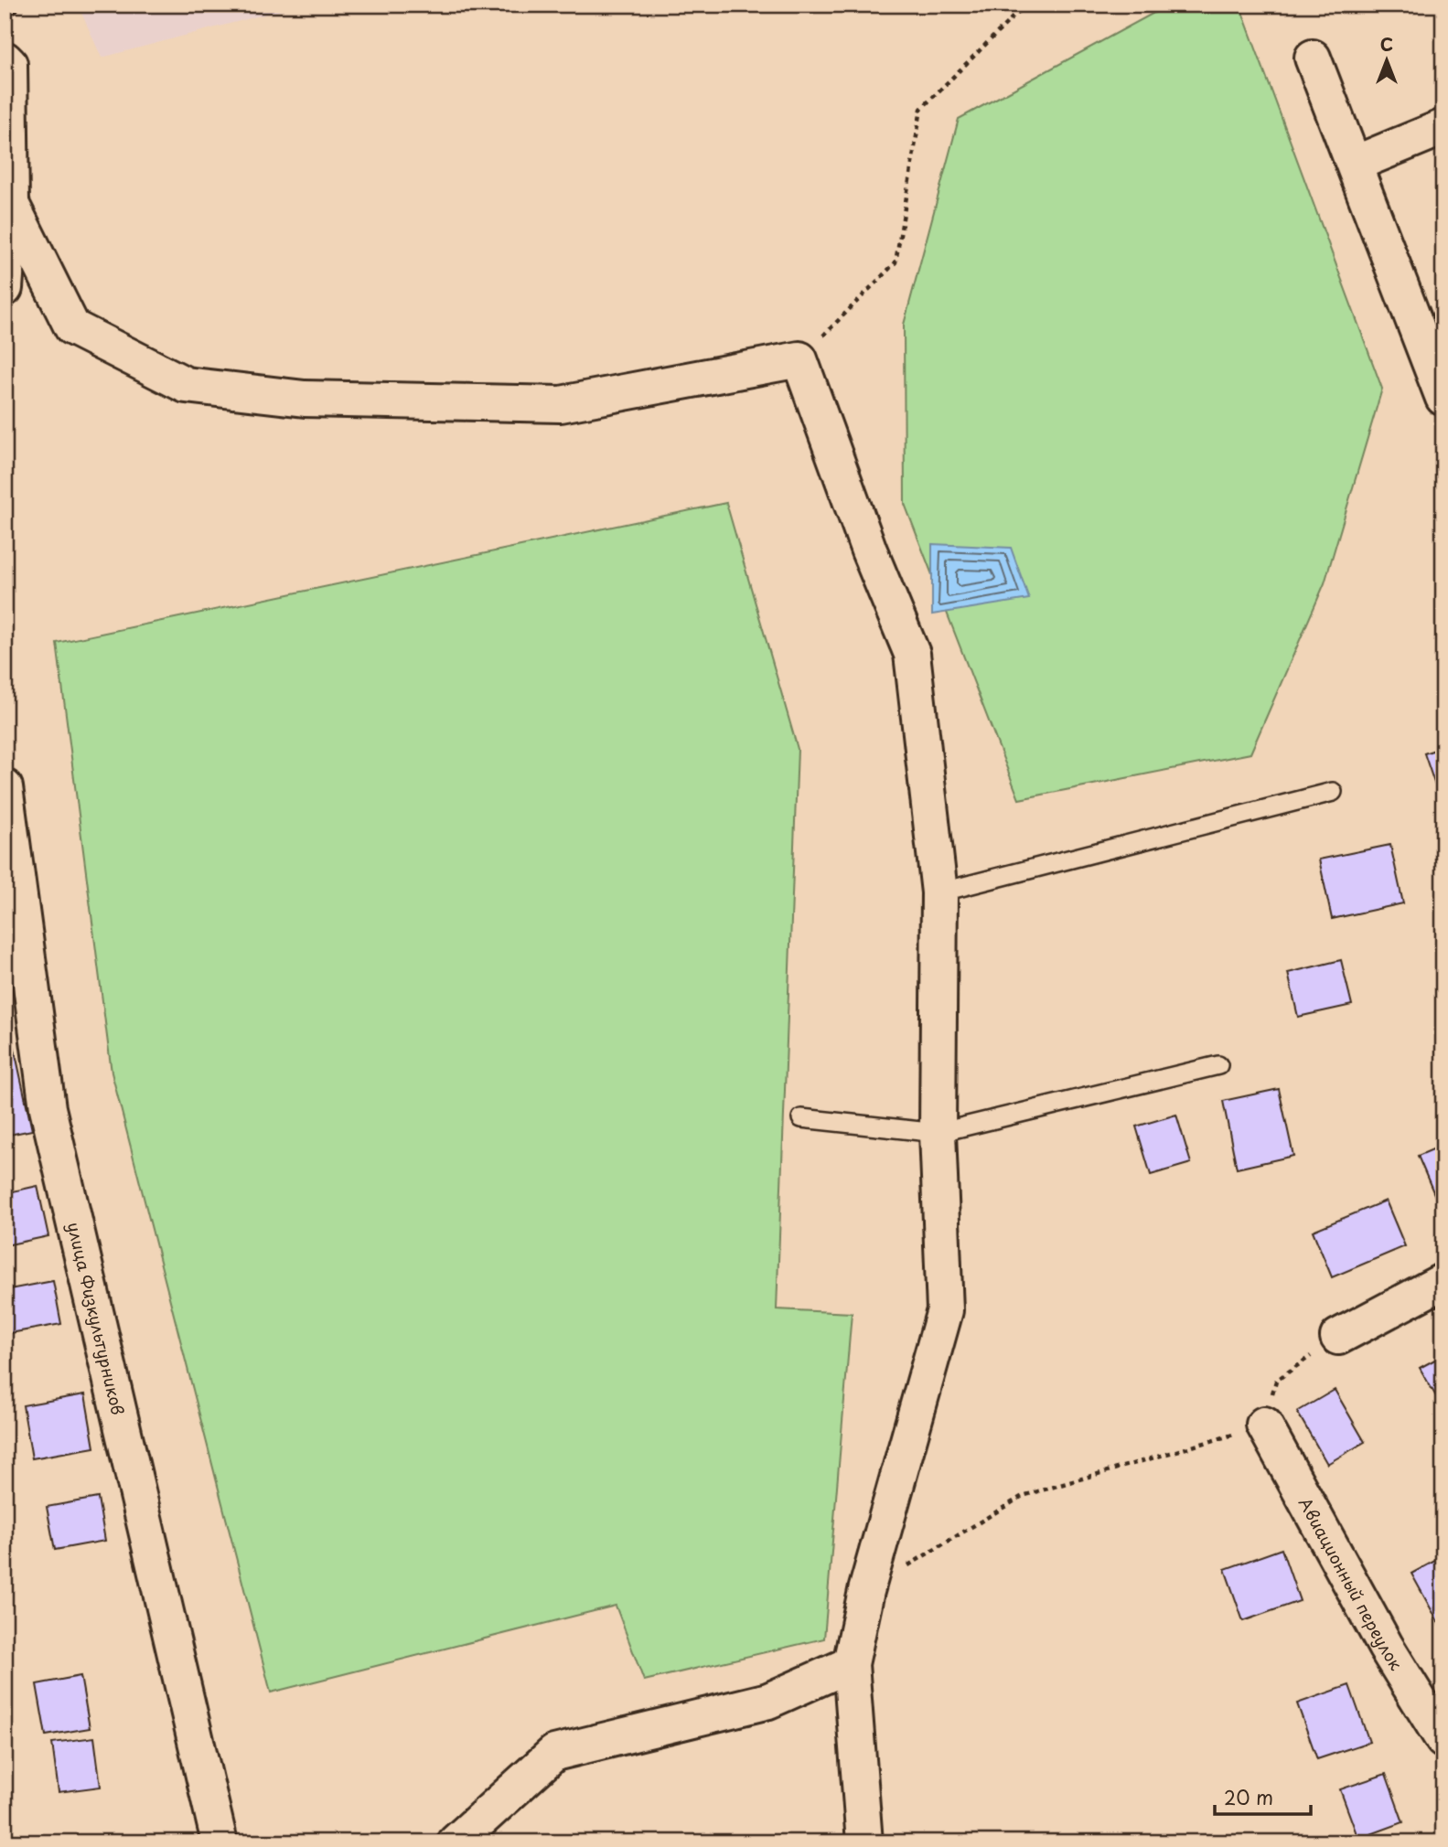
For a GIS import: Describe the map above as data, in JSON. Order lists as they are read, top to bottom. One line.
{"streets":{"street":["улица Физкультурников","Авиационный переулок"]},"scale_bar":"20 m","north":"top"}
